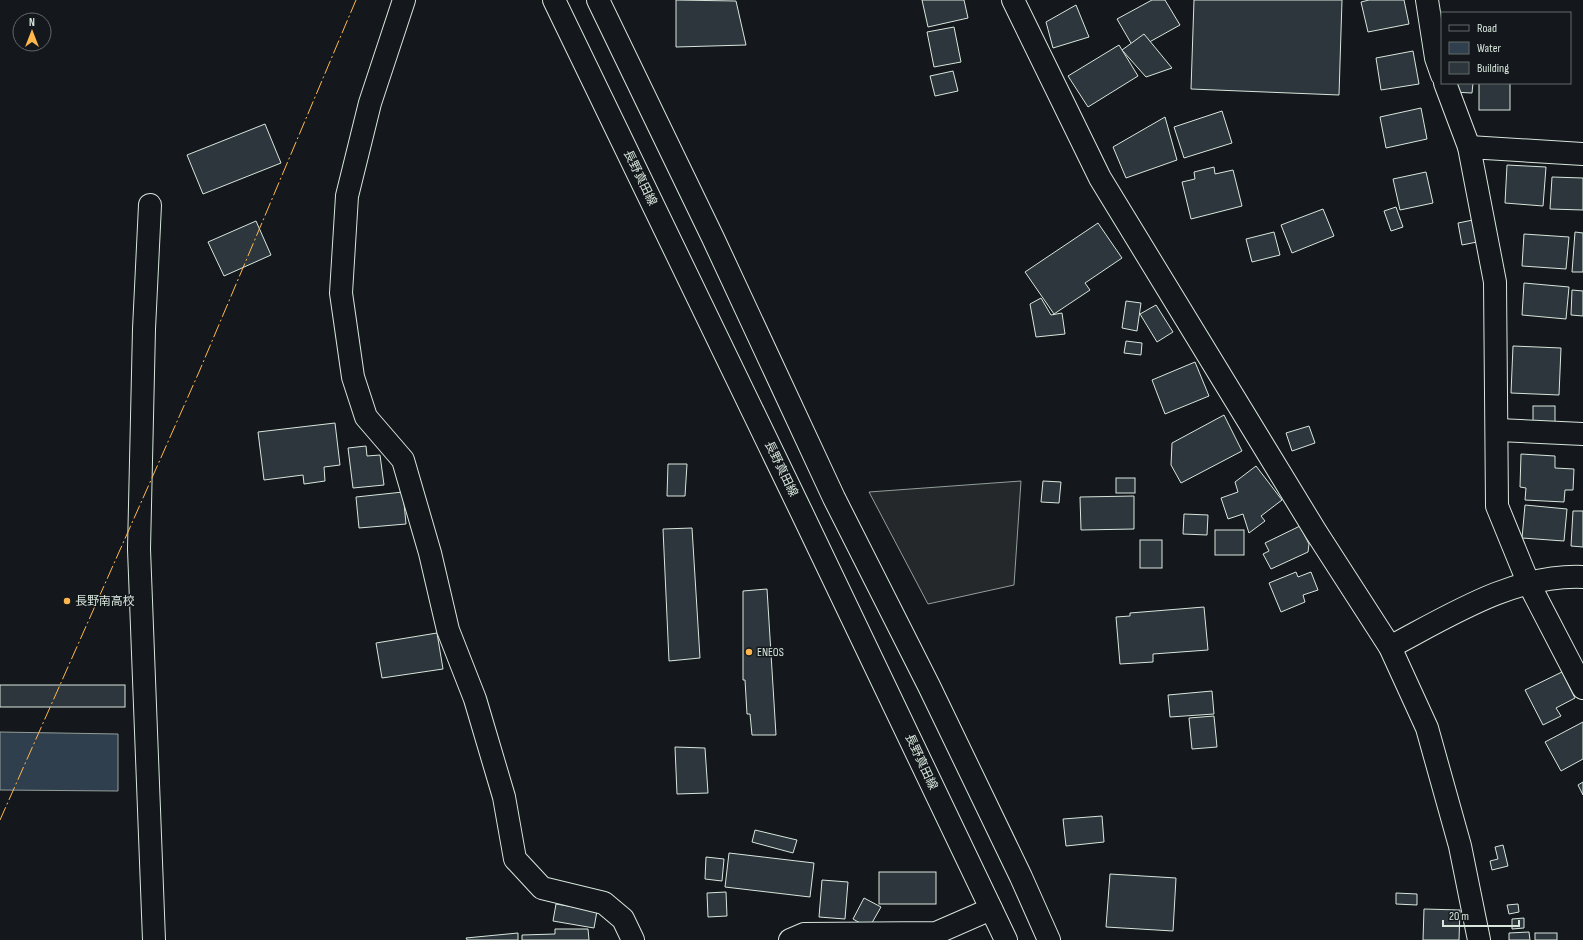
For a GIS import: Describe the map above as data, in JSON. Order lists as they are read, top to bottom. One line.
{"streets":{"street":["長野真田線"]},"places":["長野南高校","ENEOS"],"legend":["Road","Water","Building"],"scale_bar":"20 m","north":"top"}
